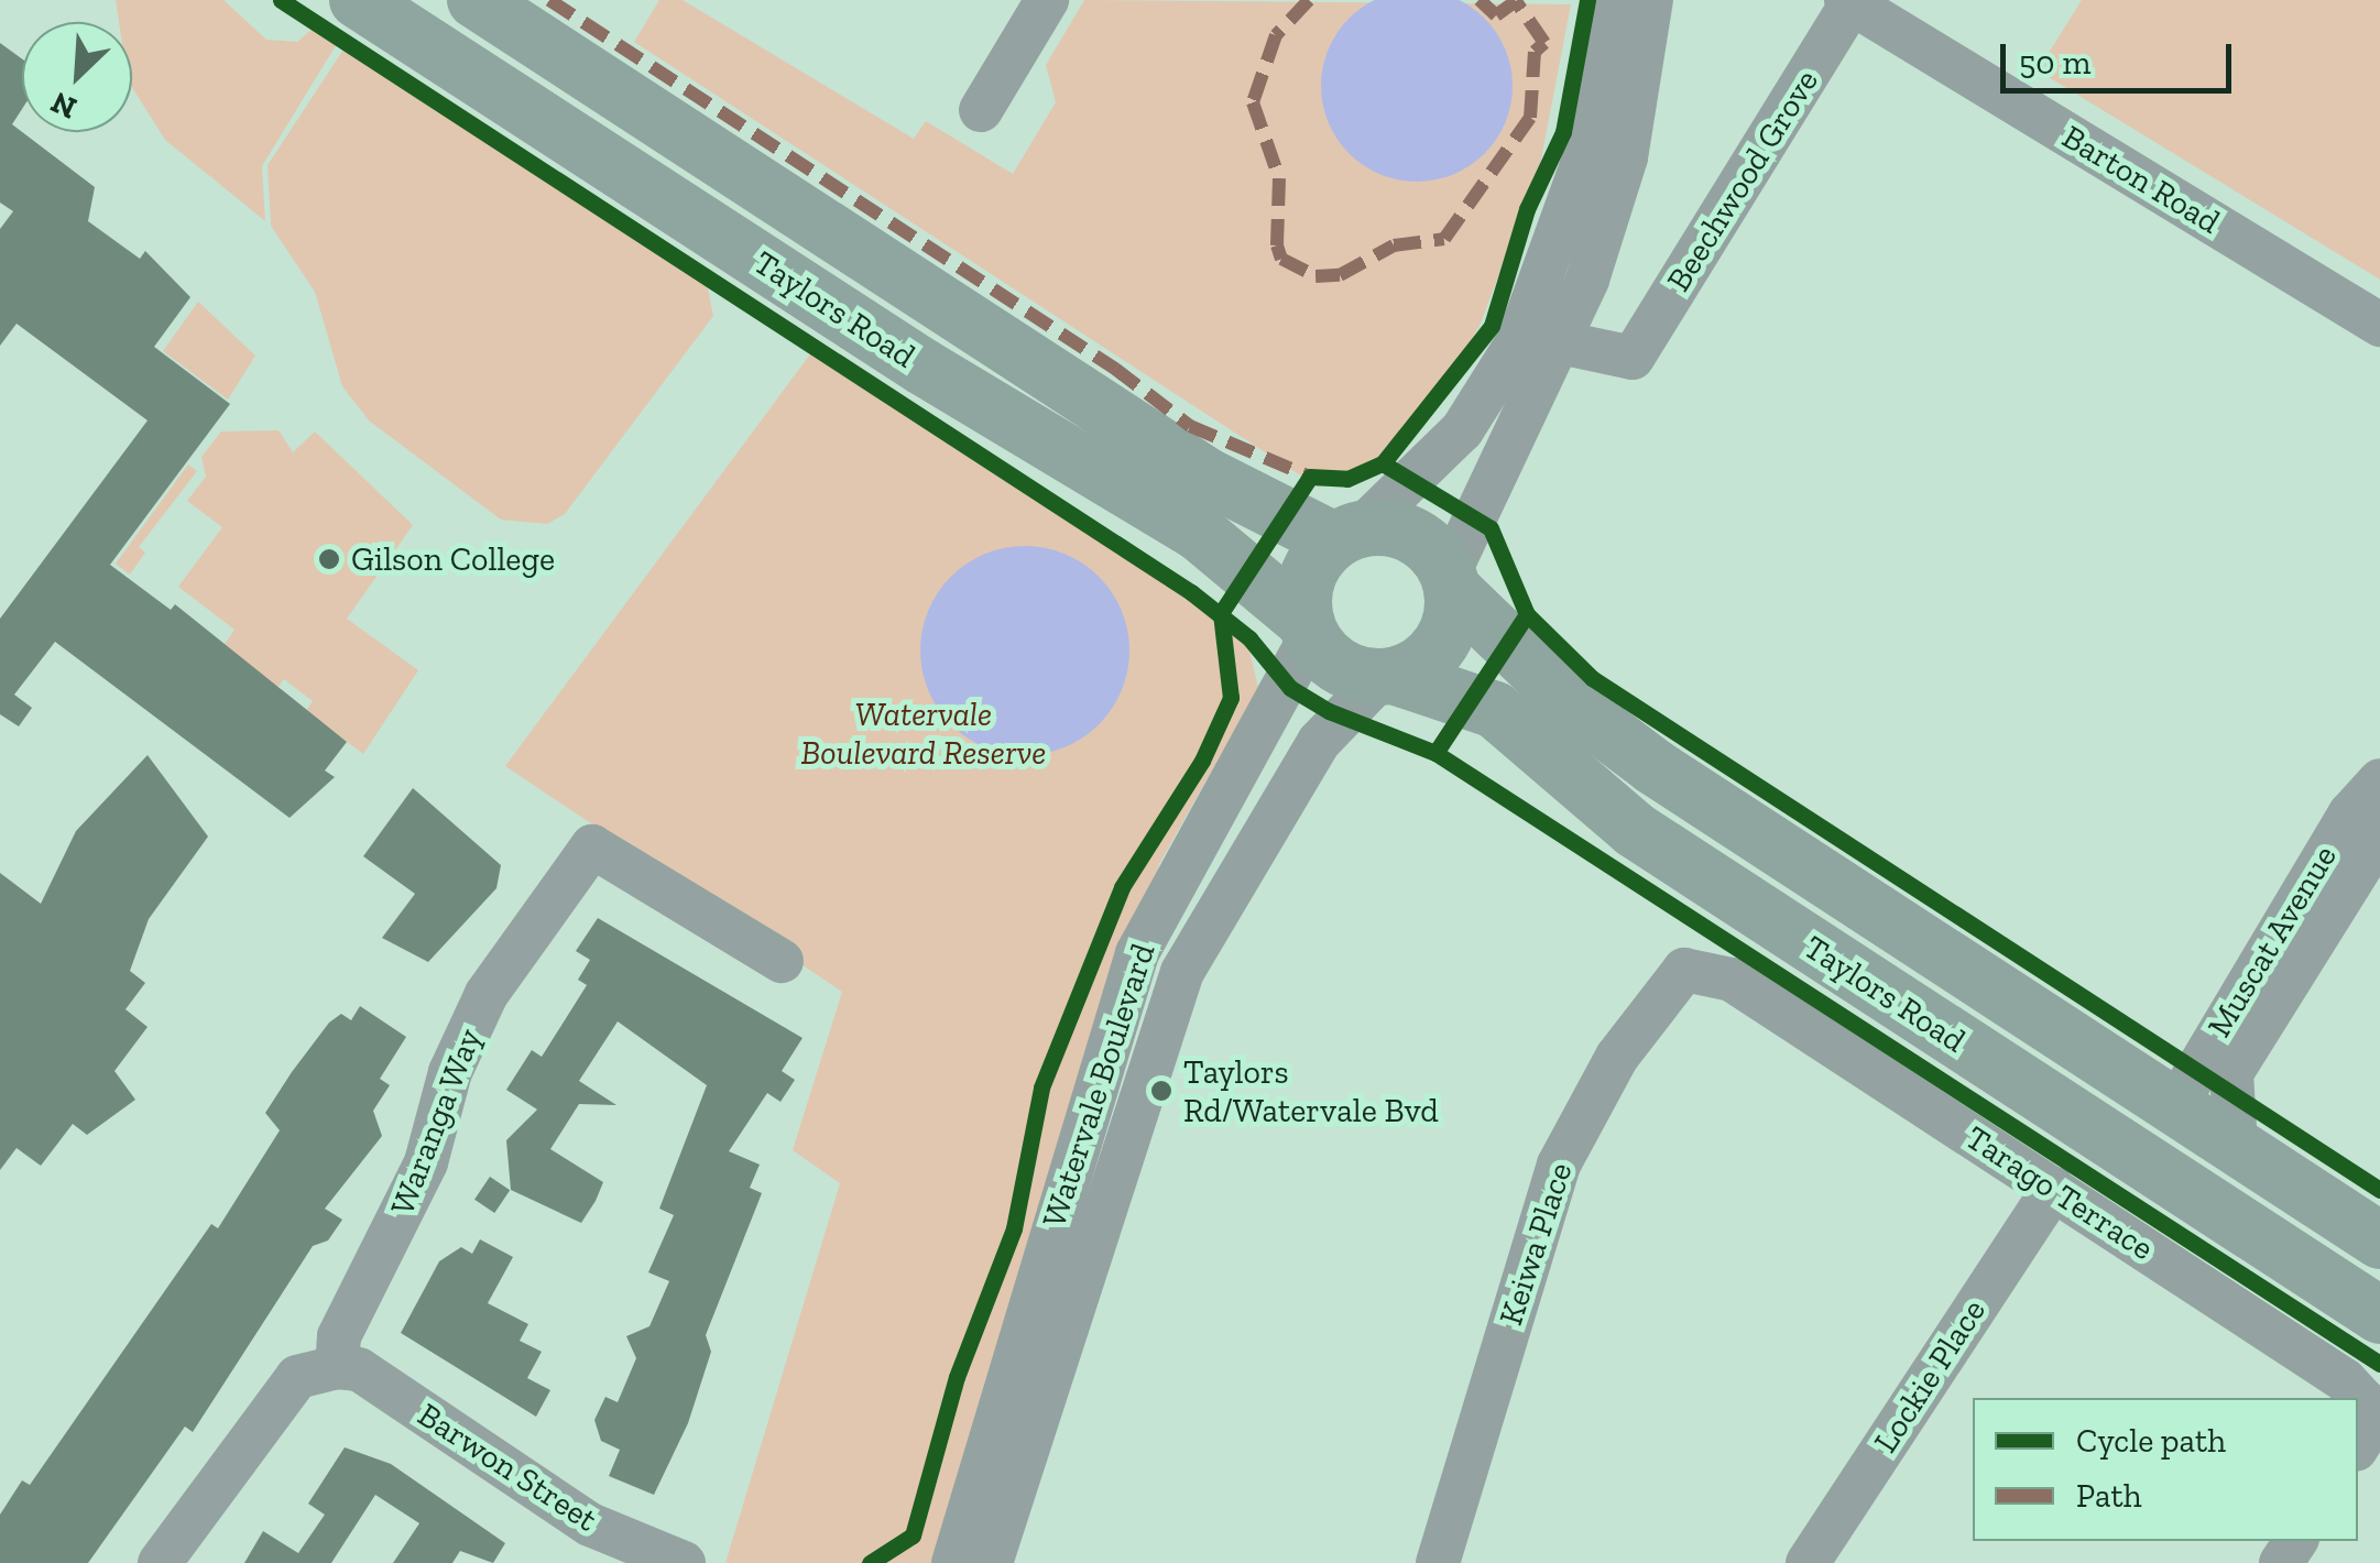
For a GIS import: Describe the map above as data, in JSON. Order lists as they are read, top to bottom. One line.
{"streets":{"main road":["Taylors Road"],"street":["Barton Road","Beechwood Grove","Muscat Avenue","Watervale Boulevard","Waranga Way","Tarago Terrace","Keiwa Place","Lockie Place","Barwon Street"]},"crossings":[["Barton Road","Beechwood Grove"],["Taylors Road","Muscat Avenue"],["Taylors Road","Watervale Boulevard"],["Waranga Way","Barwon Street"],["Tarago Terrace","Keiwa Place"],["Tarago Terrace","Lockie Place"]],"parks":["Watervale Boulevard Reserve"],"places":["Gilson College","Taylors Rd/Watervale Bvd"],"legend":["Cycle path","Path"],"scale_bar":"50 m","north":"bottom left"}
